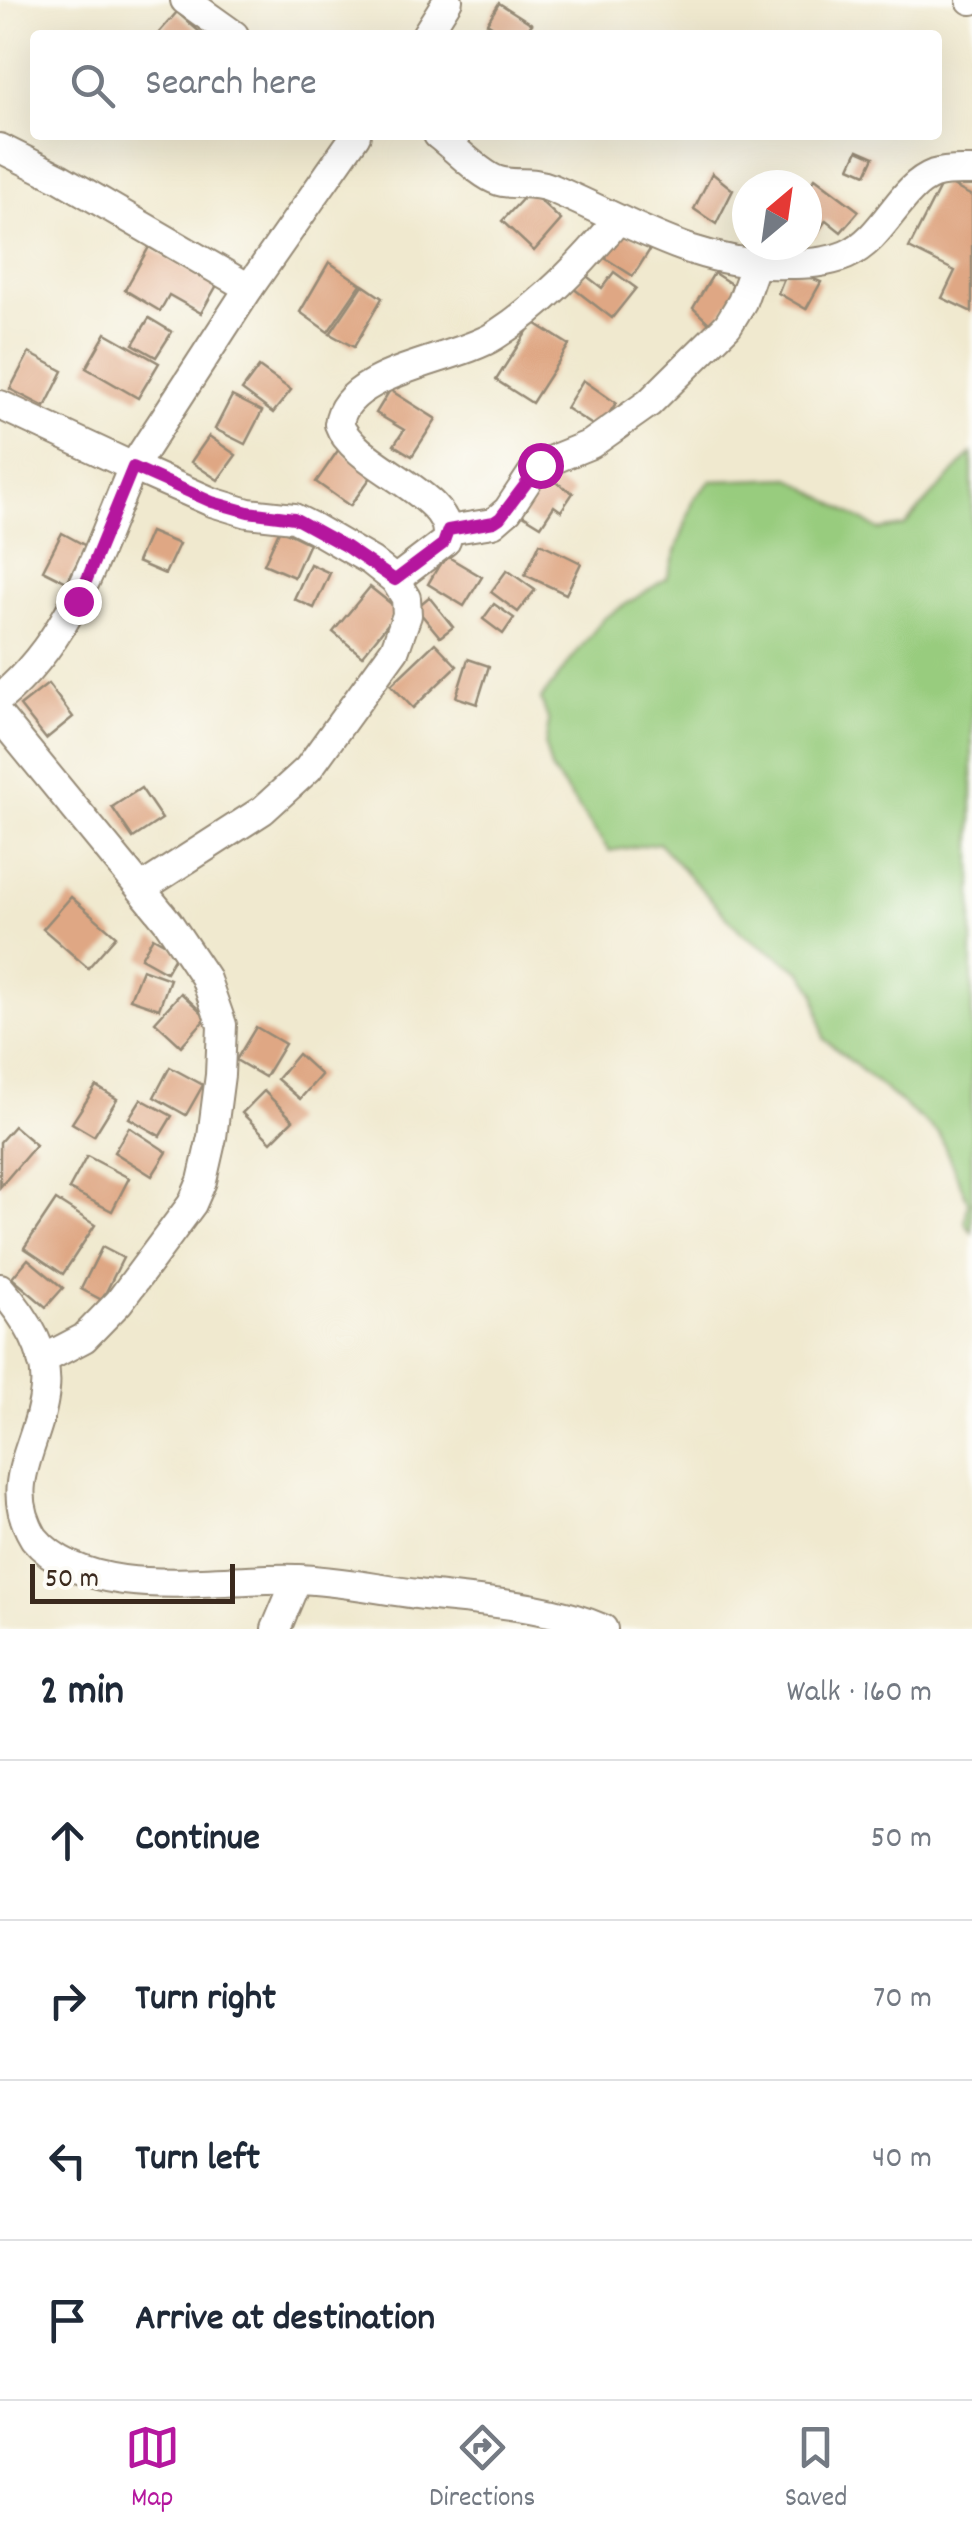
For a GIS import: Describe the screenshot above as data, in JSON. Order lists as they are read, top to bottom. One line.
{"scale_bar":"50 m","north":"top right","page":{"search":"Search here","scale":"50 m","heading":["2 min","Walk · 160 m"],"list":[["Continue","50 m"],["Turn right","70 m"],["Turn left","40 m"],"Arrive at destination"],"nav":["Map","Directions","Saved"]}}
